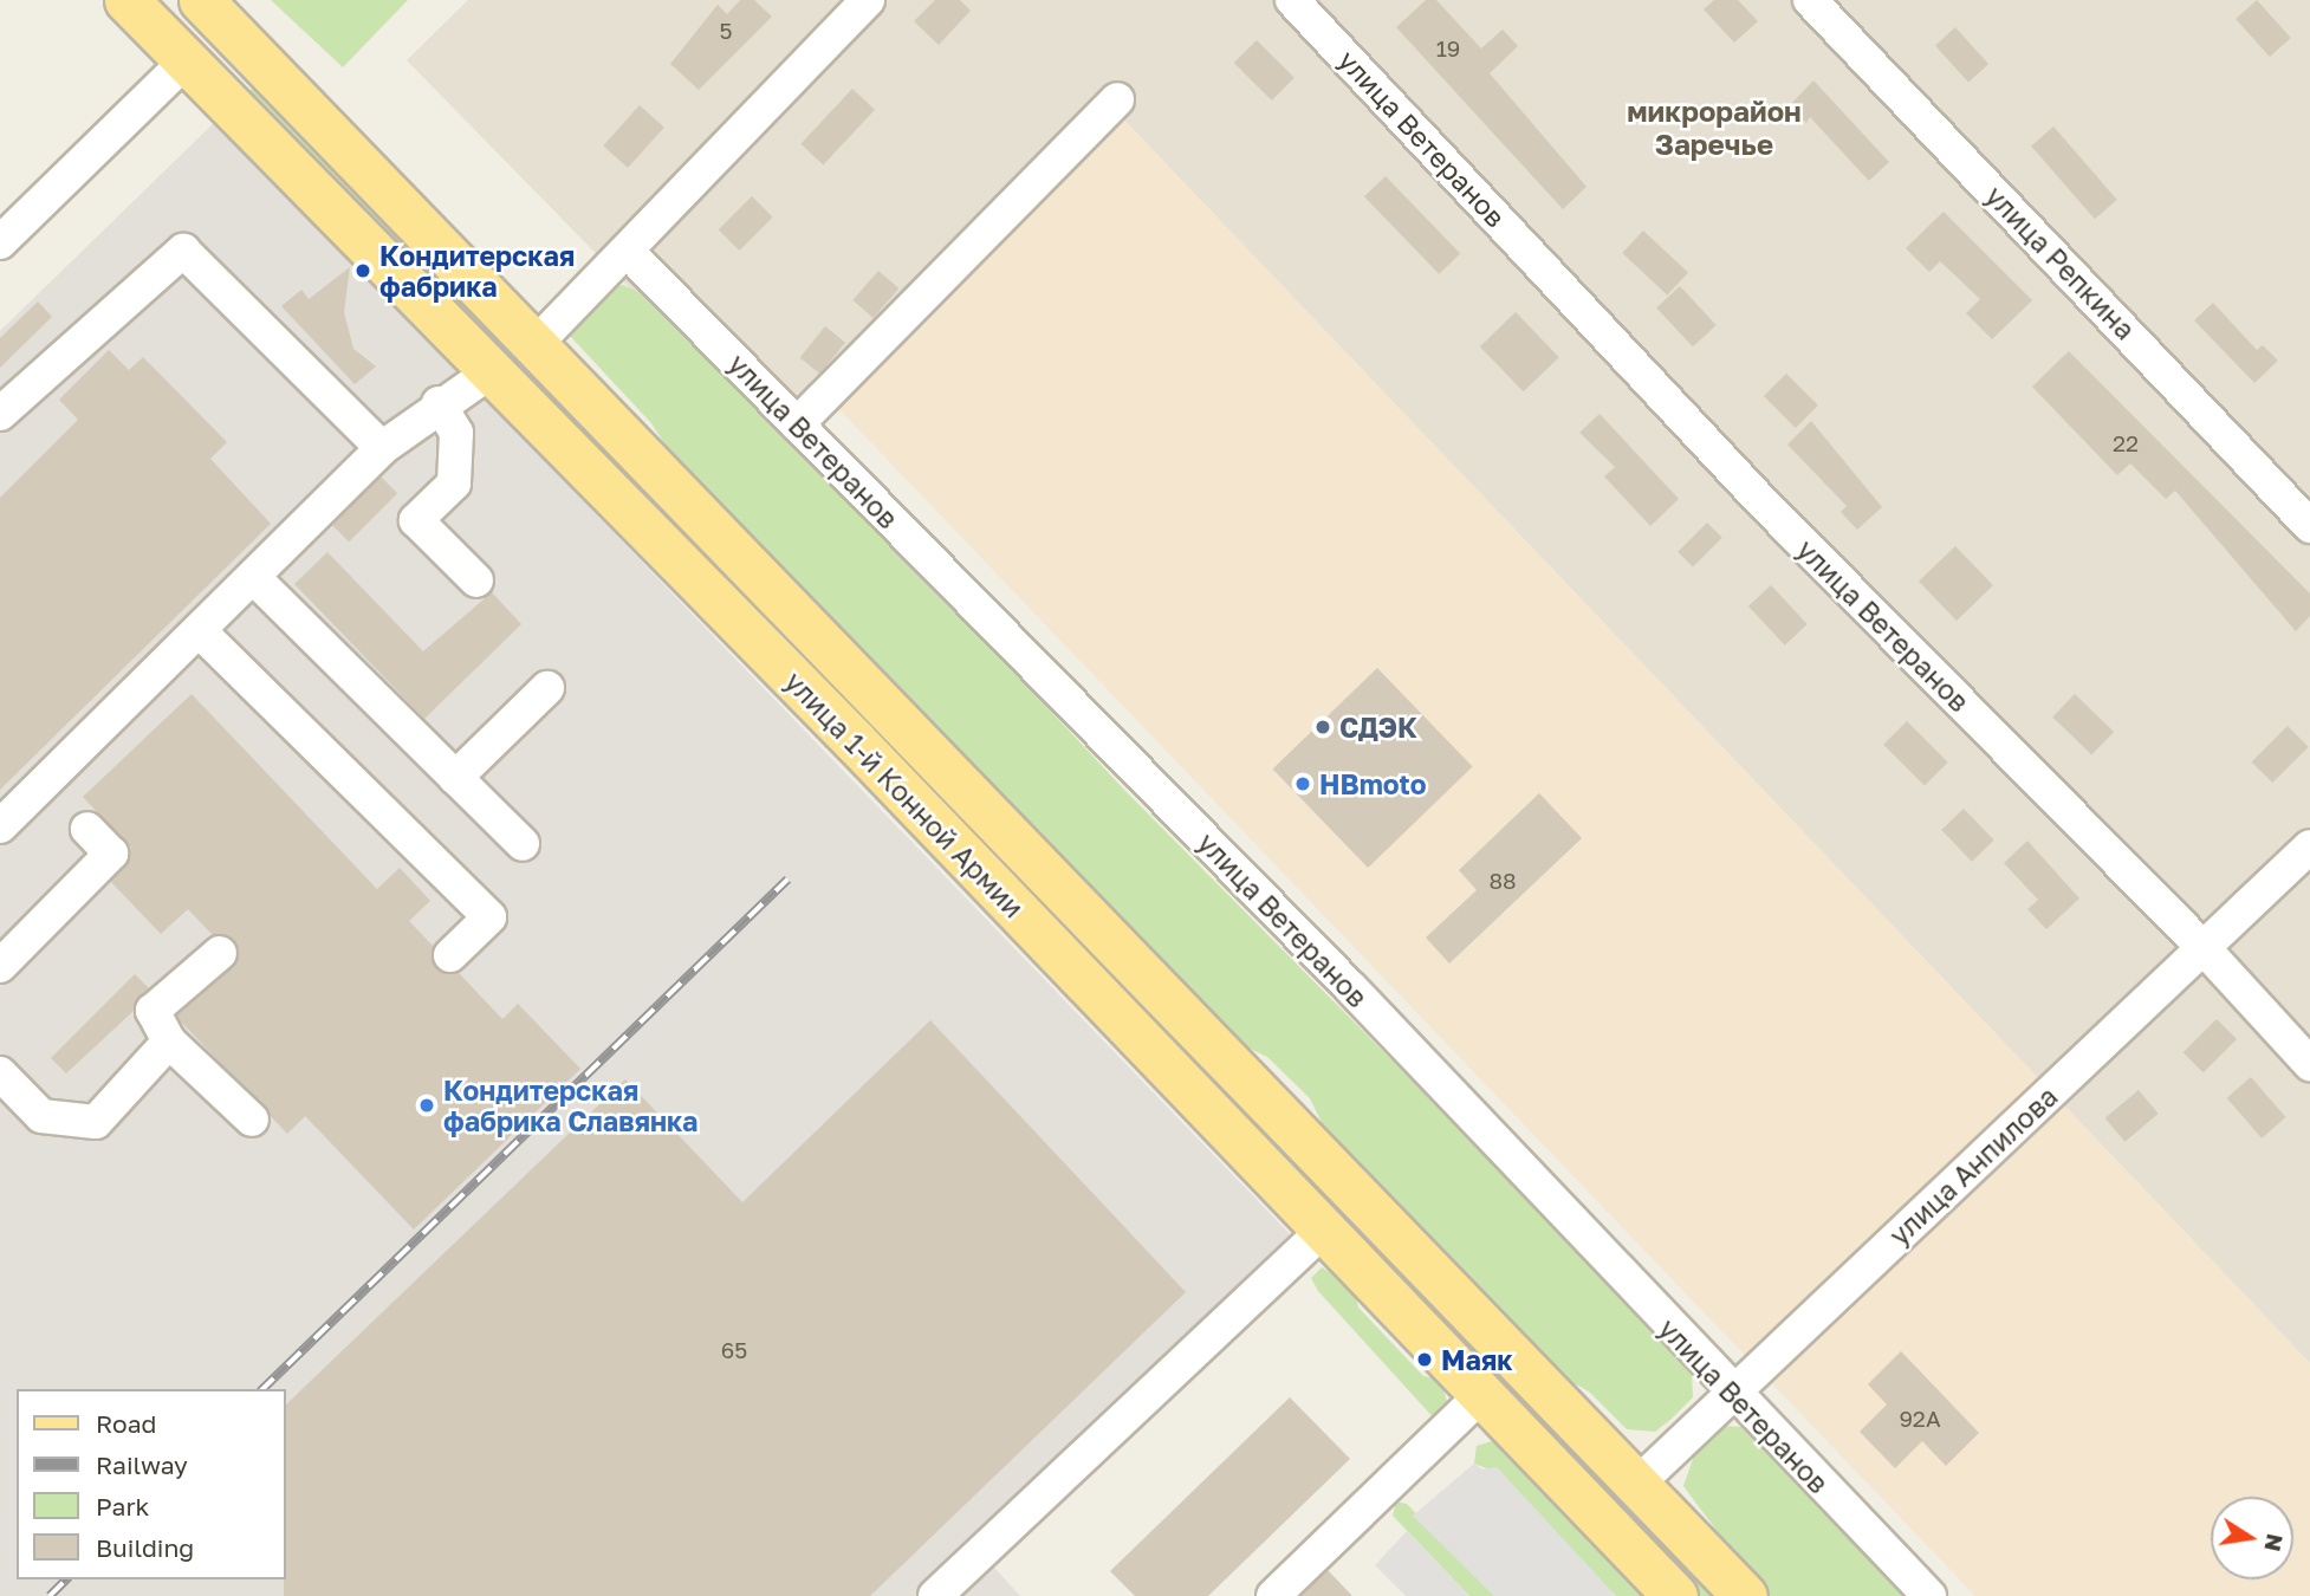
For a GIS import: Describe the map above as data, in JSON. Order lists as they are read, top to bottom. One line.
{"streets":{"main road":["улица 1-й Конной Армии"],"street":["улица Ветеранов","улица Репкина","улица Анпилова"]},"crossings":[["улица Ветеранов","улица Анпилова"],["улица 1-й Конной Армии","улица Анпилова"]],"districts":["микрорайон Заречье"],"places":["Кондитерская фабрика","СДЭК","HBmoto","Кондитерская фабрика Славянка","Маяк"],"house_numbers":["5","19","22","88","65","92А"],"legend":["Road","Railway","Park","Building"],"north":"right"}
